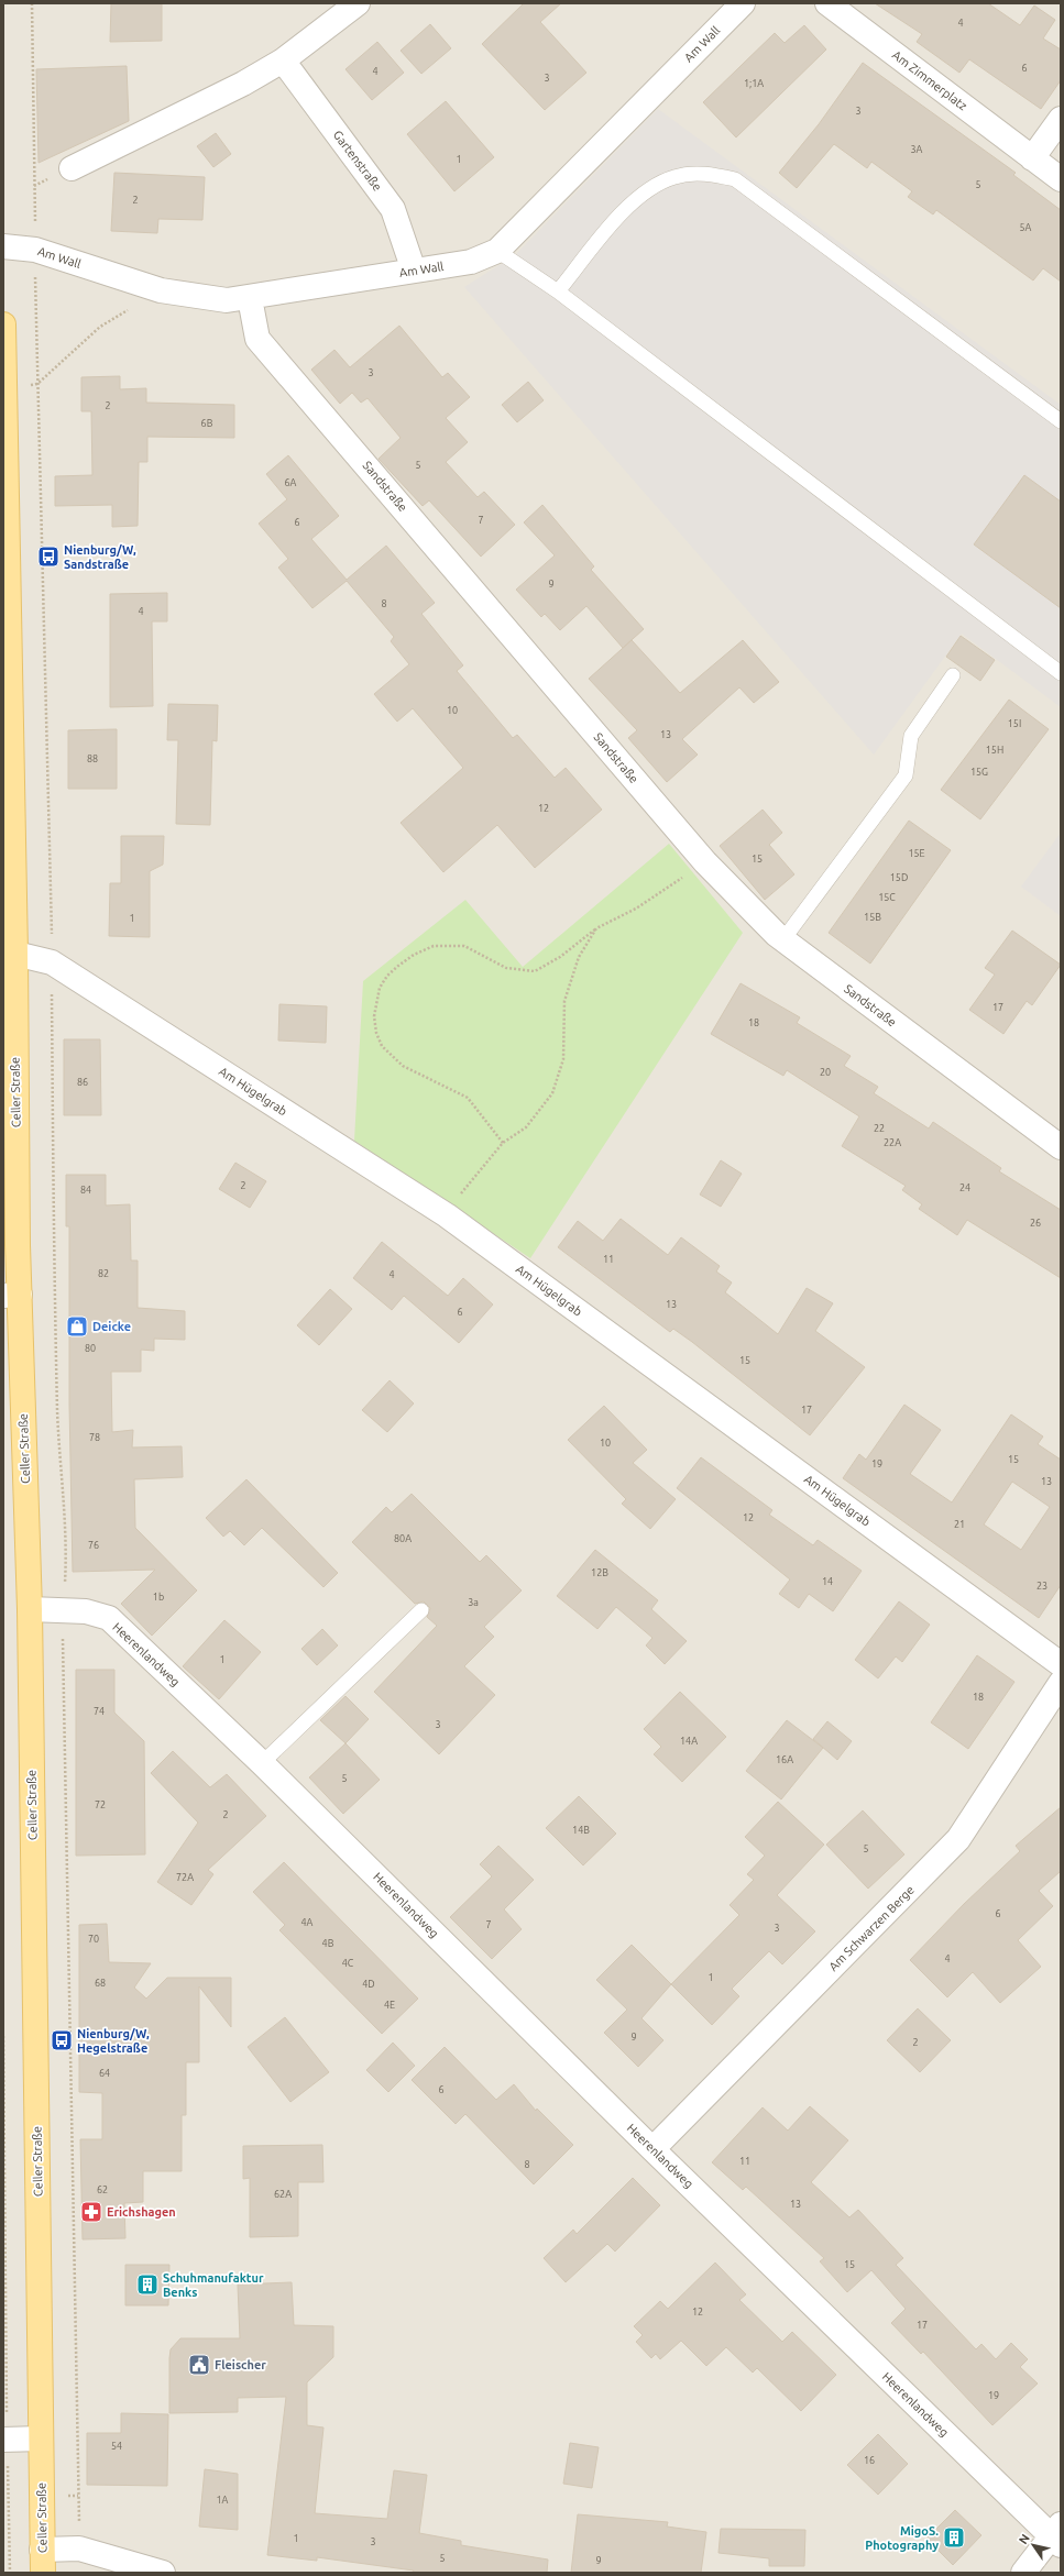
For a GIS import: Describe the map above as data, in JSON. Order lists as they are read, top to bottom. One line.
{"streets":{"main road":["Celler Straße"],"street":["Am Wall","Am Zimmerplatz","Gartenstraße","Sandstraße","Am Hügelgrab","Heerenlandweg","Am Schwarzen Berge"]},"crossings":[["Am Wall","Gartenstraße"],["Am Wall","Sandstraße"],["Am Hügelgrab","Celler Straße"],["Celler Straße","Heerenlandweg"],["Heerenlandweg","Am Schwarzen Berge"]],"places":{"bus stop":["Nienburg/W, Sandstraße","Nienburg/W, Hegelstraße"],"shop":["Deicke"],"pharmacy":["Erichshagen"],"building":["Schuhmanufaktur Benks","MigoS. Photography"],"public building":["Fleischer"]},"house_numbers":["4","6","4","3","1;1A","3","3A","1","5","2","5A","3","2","6B","5","6A","7","6","9","8","4","10","15I","13","15H","88","15G","12","15E","15","15D","15C","15B","1","17","18","20","86","22","22A","2","24","84","26","11","82","4","13","6","80","15","17","78","10","15","19","13","12","21","80A","76","12B","14","23","1b","3a","1","18","74","3","14A","16A","5","72","2","14B","5","72A","6","4A","7","3","70","4B","4","4C","1","68","4D","4E","9","2","64","6","11","8","62","62A","13","15","12","17","19","54","16","1A","1","3","5","9"],"north":"top left"}
